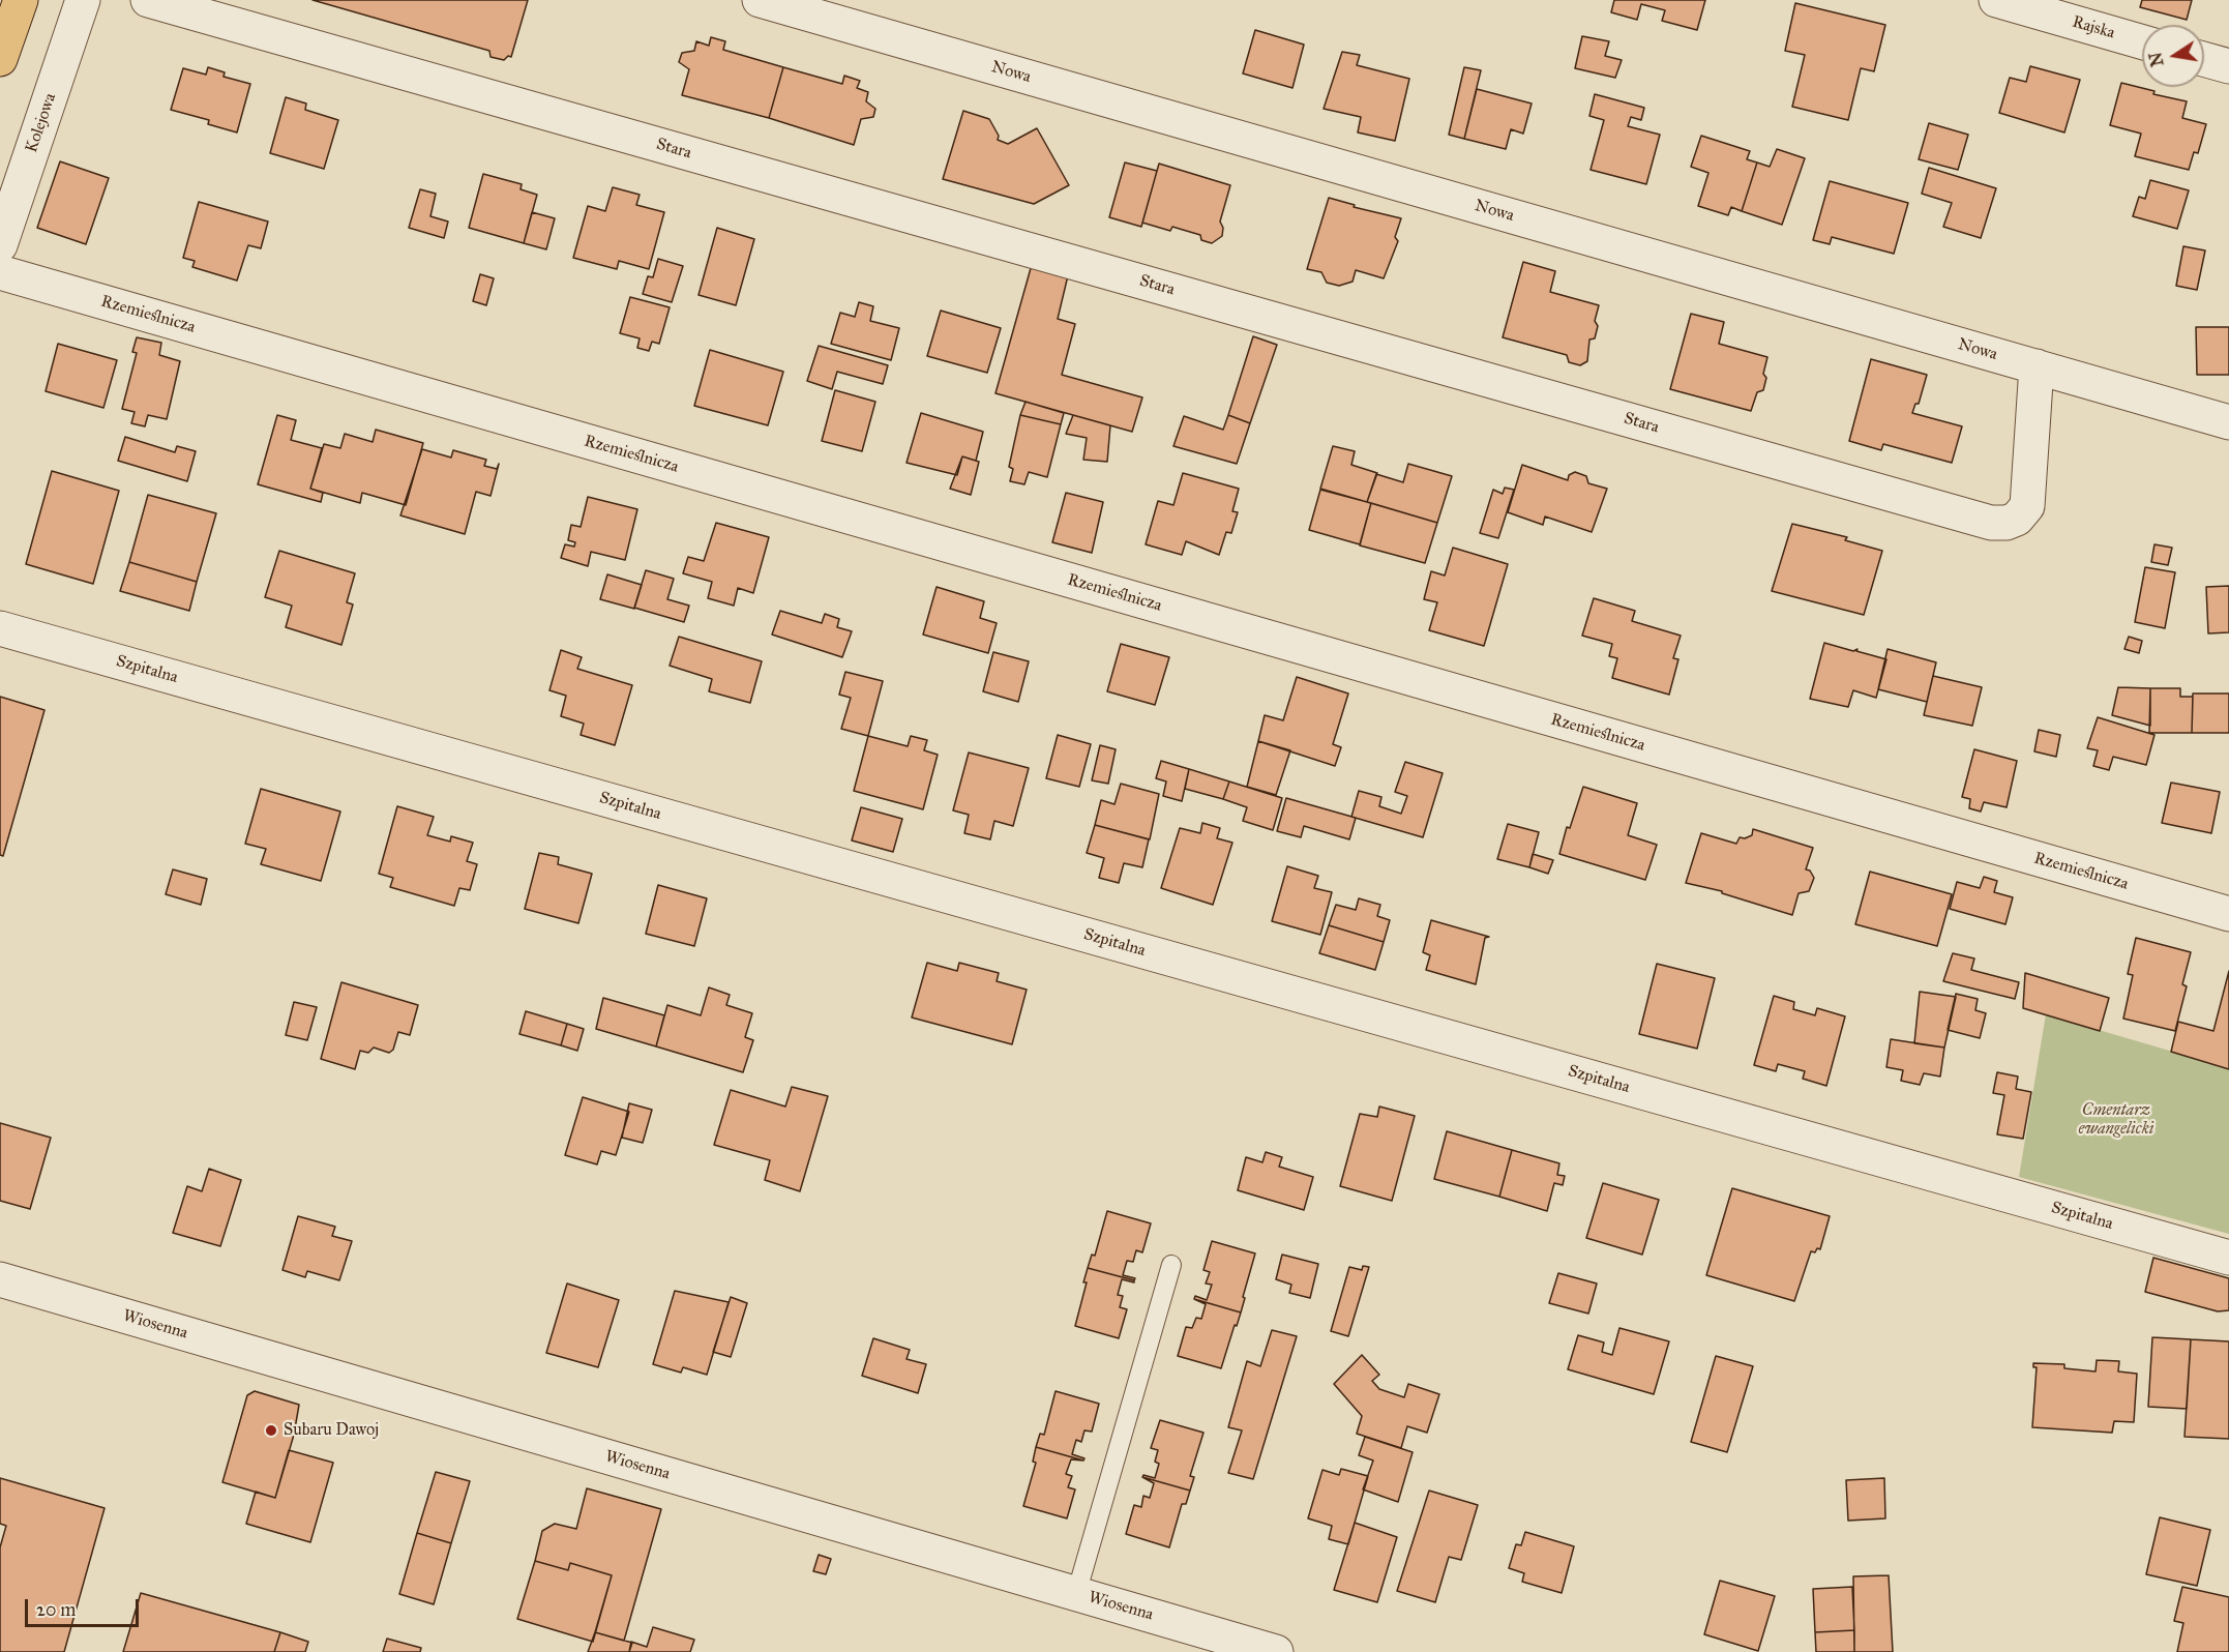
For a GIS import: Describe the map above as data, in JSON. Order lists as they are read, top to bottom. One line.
{"streets":{"street":["Rajska","Nowa","Kolejowa","Stara","Rzemieślnicza","Szpitalna","Wiosenna"]},"crossings":[["Nowa","Stara"]],"parks":["Cmentarz ewangelicki"],"places":["Subaru Dawoj"],"scale_bar":"20 m","north":"left"}
